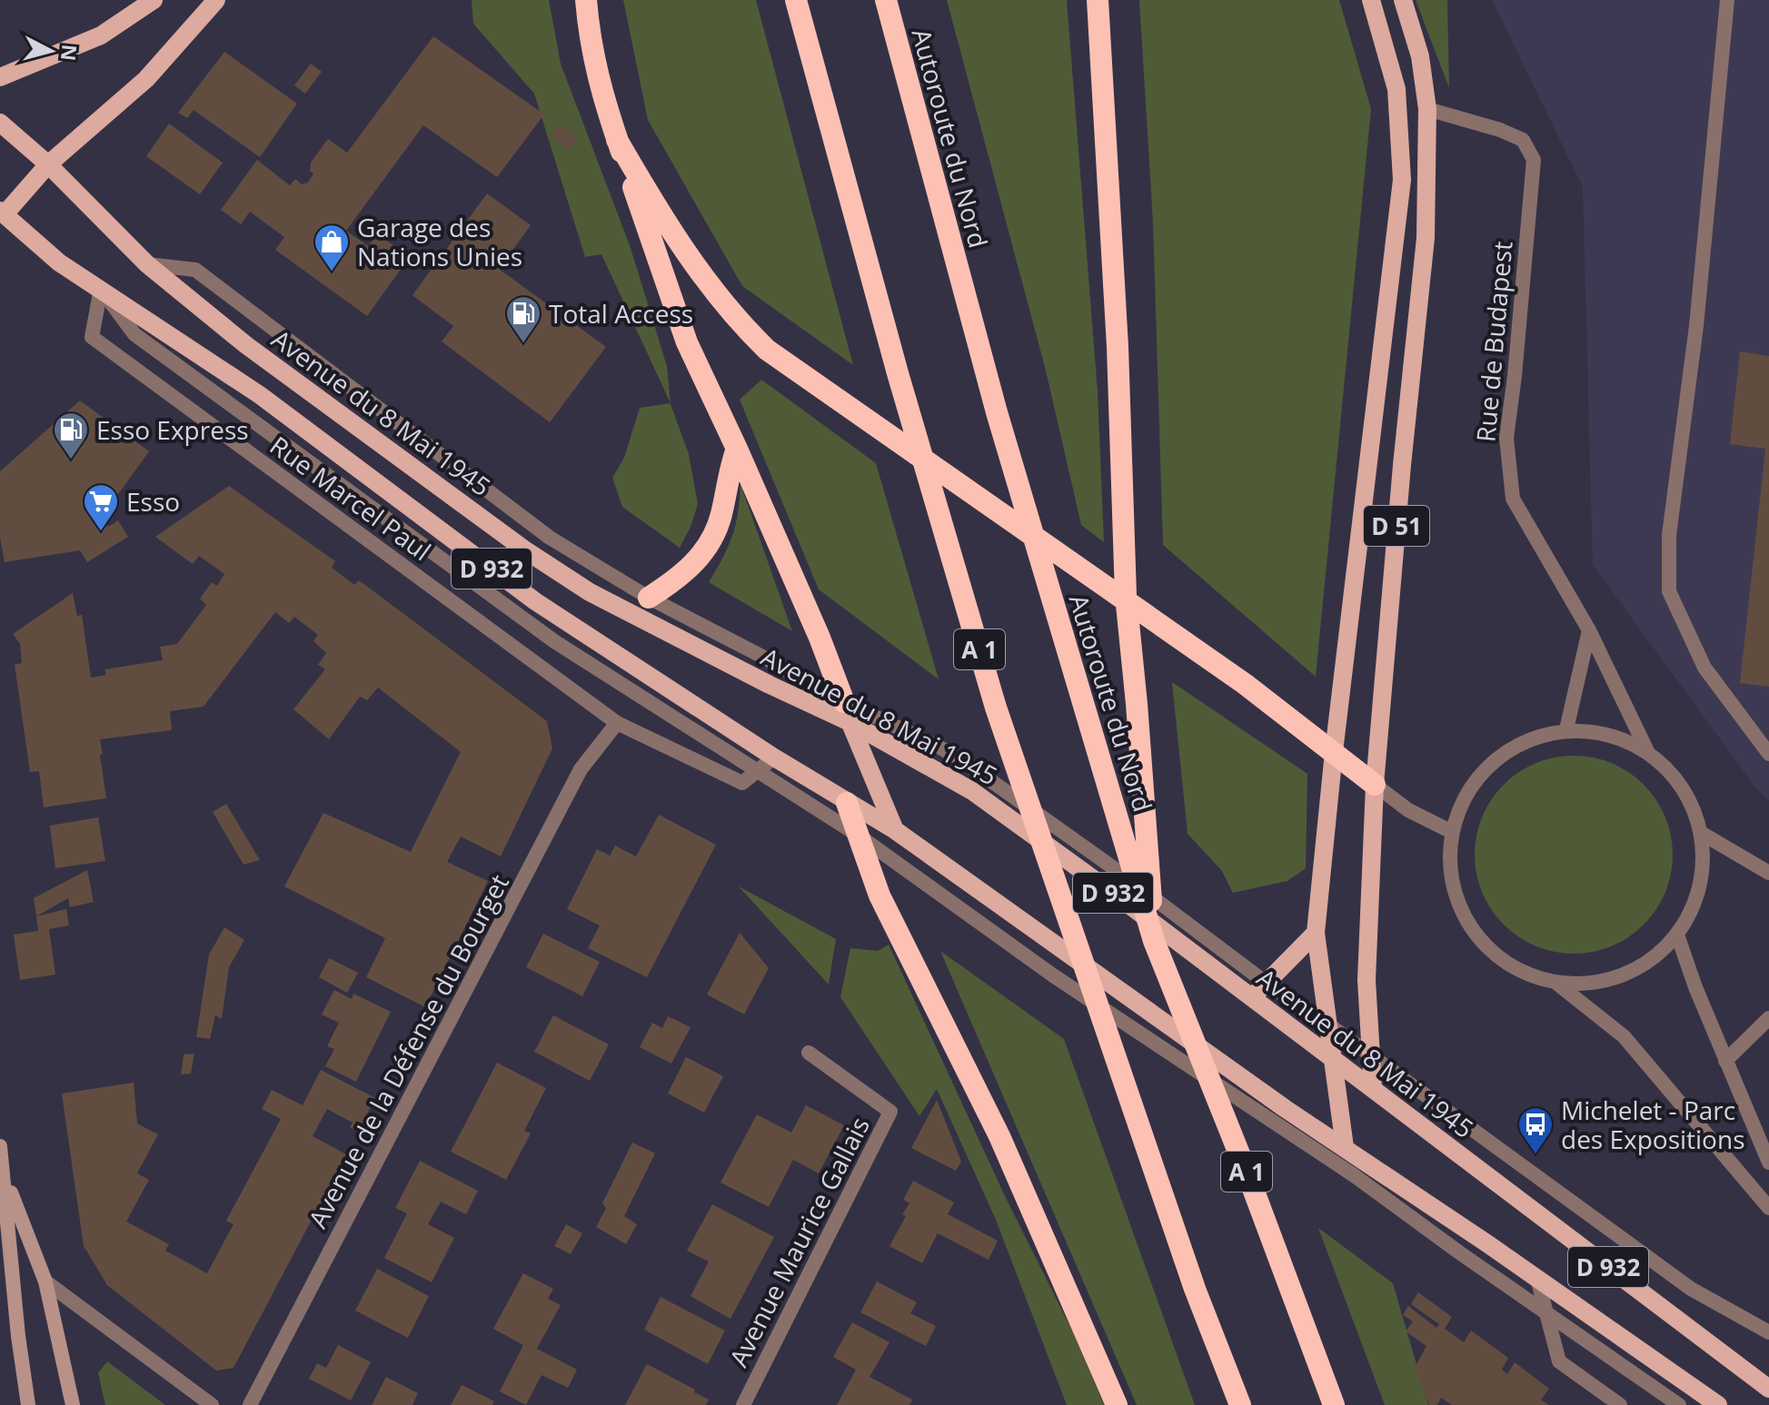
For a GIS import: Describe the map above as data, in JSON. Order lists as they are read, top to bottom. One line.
{"streets":{"highway":["Autoroute du Nord","A 1"],"main road":["Avenue du 8 Mai 1945","D 51","D 932"],"street":["Rue de Budapest","Rue Marcel Paul","Avenue de la Défense du Bourget","Avenue Maurice Gallais"]},"crossings":[["Rue de Budapest","D 51"],["Avenue du 8 Mai 1945","D 51"],["Rue Marcel Paul","D 932"],["Rue Marcel Paul","Avenue de la Défense du Bourget"],["D 51","D 932"]],"places":{"shop":["Garage des Nations Unies"],"fuel station":["Total Access","Esso Express"],"supermarket":["Esso"],"bus stop":["Michelet - Parc des Expositions"]},"north":"right"}
